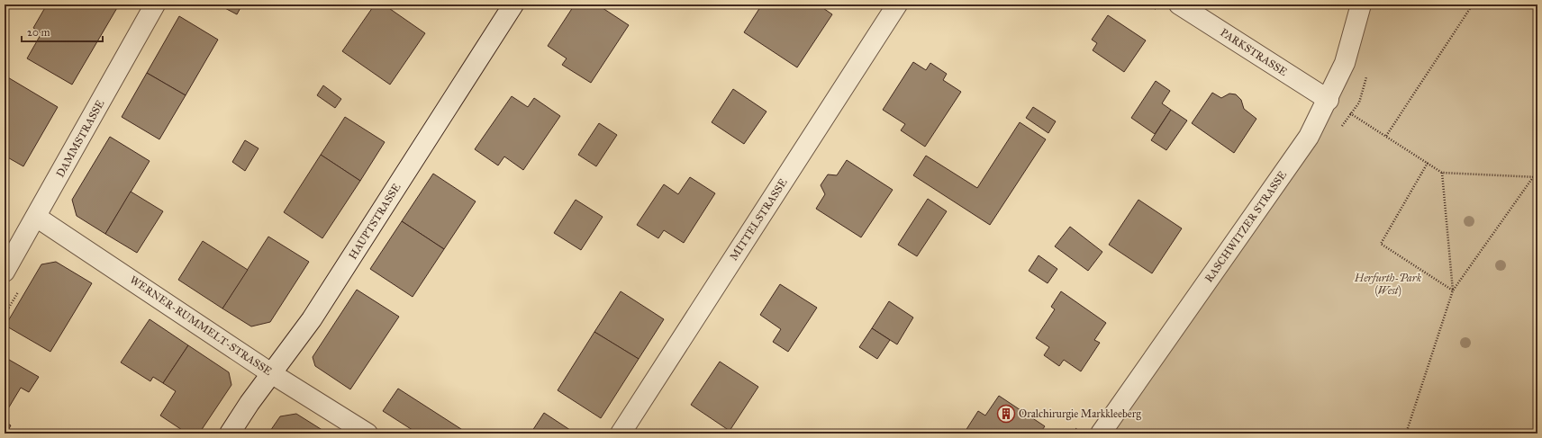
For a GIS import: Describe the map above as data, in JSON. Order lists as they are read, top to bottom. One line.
{"streets":{"street":["PARKSTRASSE","DAMMSTRASSE","MITTELSTRASSE","HAUPTSTRASSE","RASCHWITZER STRASSE","WERNER-RUMMELT-STRASSE"]},"crossings":[["PARKSTRASSE","RASCHWITZER STRASSE"],["DAMMSTRASSE","WERNER-RUMMELT-STRASSE"],["HAUPTSTRASSE","WERNER-RUMMELT-STRASSE"]],"parks":["Herfurth-Park (West)"],"places":{"building":["Oralchirurgie Markkleeberg"]},"scale_bar":"20 m"}
